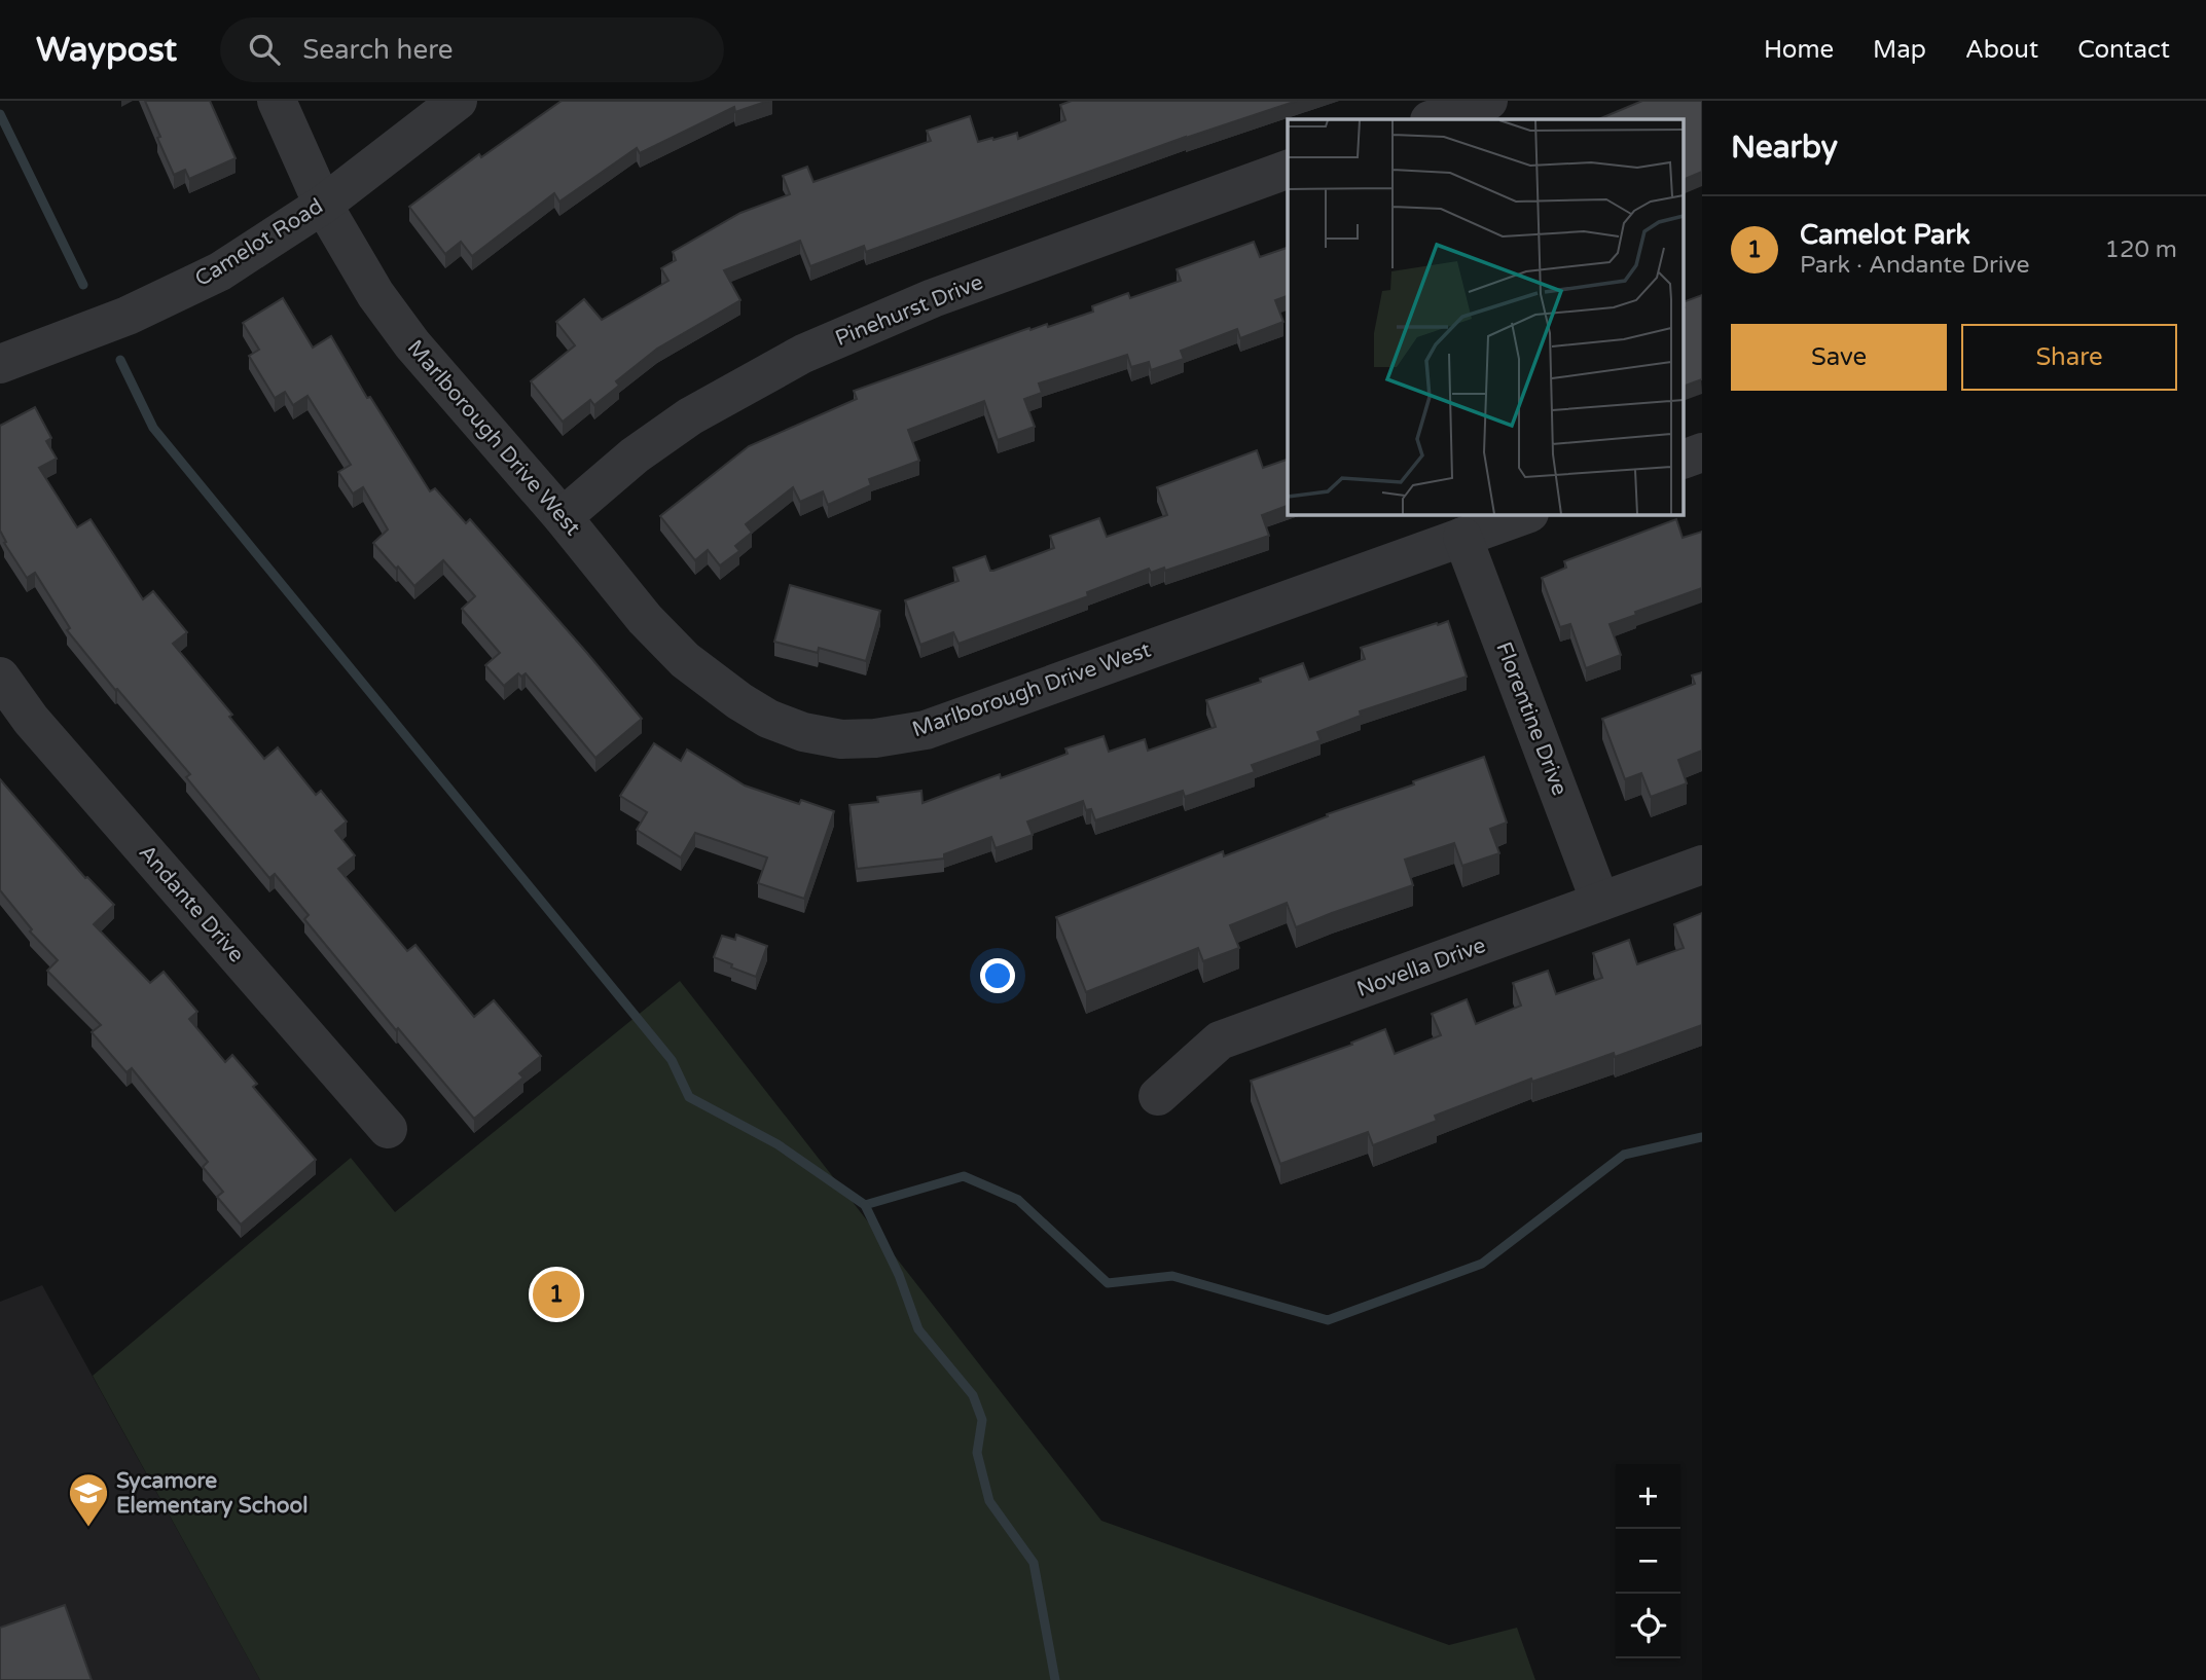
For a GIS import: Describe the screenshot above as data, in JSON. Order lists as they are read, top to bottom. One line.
{"streets":{"street":["Camelot Road","Pinehurst Drive","Marlborough Drive West","Florentine Drive","Andante Drive","Novella Drive"]},"crossings":[["Camelot Road","Marlborough Drive West"],["Pinehurst Drive","Marlborough Drive West"],["Marlborough Drive West","Florentine Drive"],["Florentine Drive","Novella Drive"]],"places":{"school or university":["Sycamore Elementary School"]},"page":{"header":"Waypost","search":"Search here","nav":["Home","Map","About","Contact"],"heading":"Nearby","list":[{"mark":"1","name":"Camelot Park","note":"Park · Andante Drive","value":"120 m"}],"buttons":["Save","Share"],"pins":"1","map_buttons":["+","−"]}}
